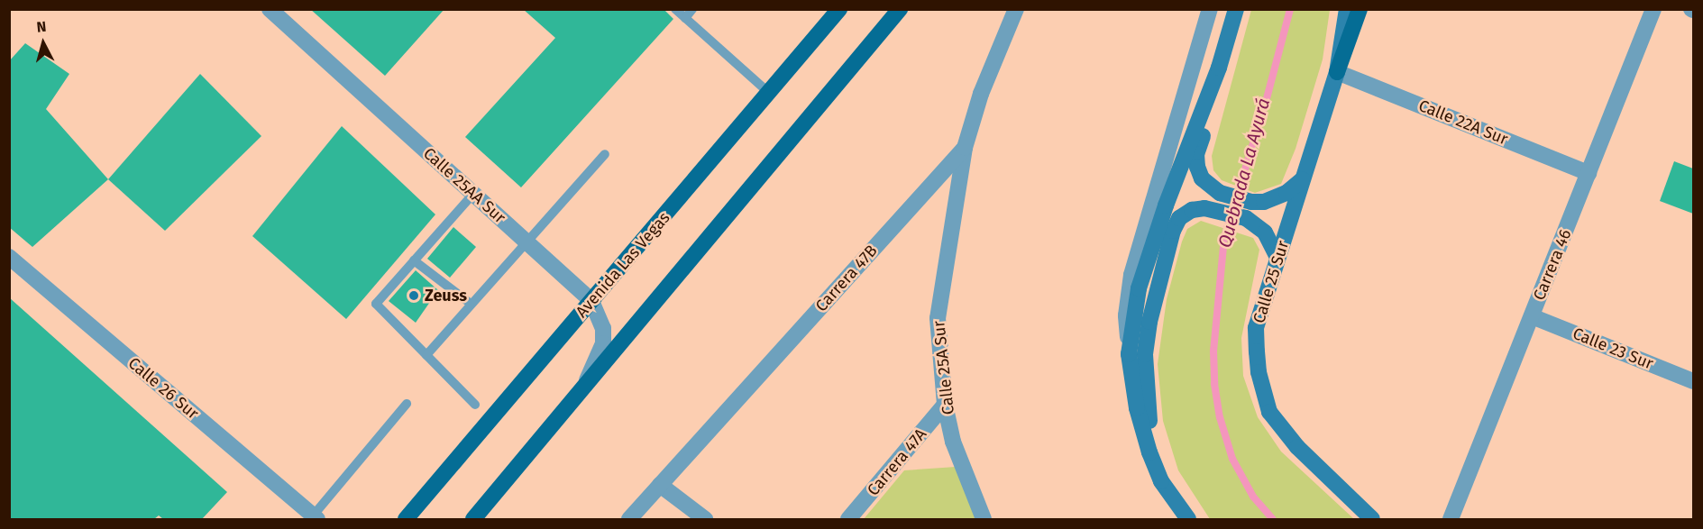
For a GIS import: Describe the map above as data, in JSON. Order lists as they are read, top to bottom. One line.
{"streets":{"main road":["Avenida Las Vegas","Calle 25 Sur"],"street":["Calle 22A Sur","Calle 25AA Sur","Carrera 46","Carrera 47B","Calle 23 Sur","Calle 25A Sur","Calle 26 Sur","Carrera 47A"]},"crossings":[["Calle 22A Sur","Carrera 46"],["Calle 22A Sur","Calle 25 Sur"],["Calle 25AA Sur","Avenida Las Vegas"],["Carrera 46","Calle 23 Sur"],["Carrera 47B","Calle 25A Sur"],["Calle 25A Sur","Carrera 47A"]],"water":["Quebrada La Ayurá"],"places":["Zeuss"],"north":"top"}
